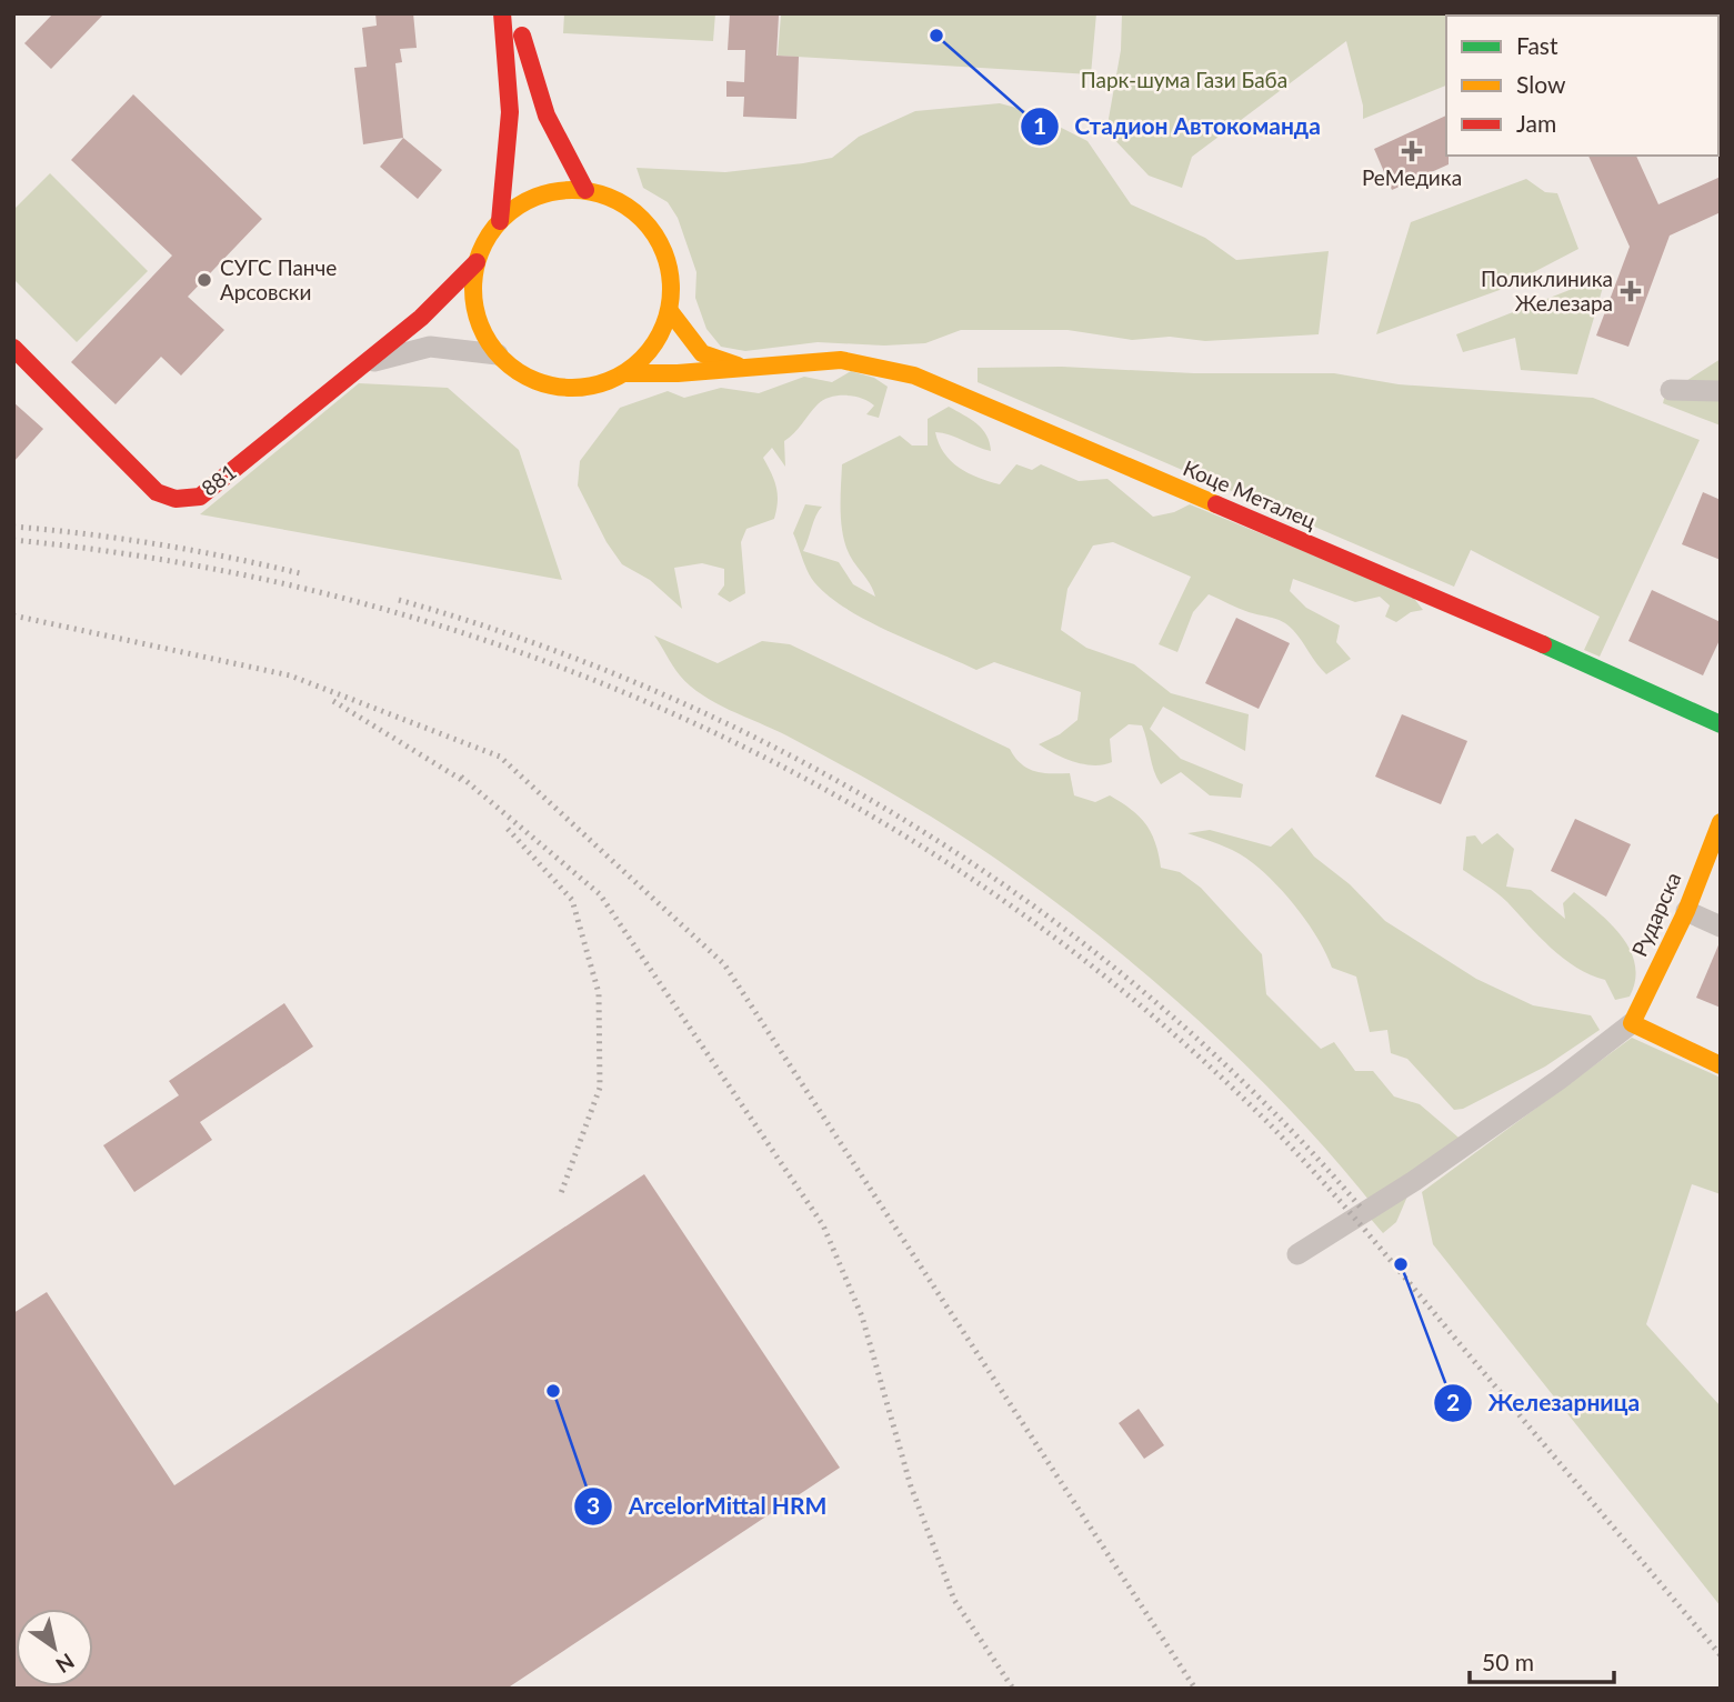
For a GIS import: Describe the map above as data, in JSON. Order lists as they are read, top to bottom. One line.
{"streets":{"street":["881","Коце Металец","Рударска"]},"crossings":[["881","Коце Металец"]],"parks":["Парк-шума Гази Баба"],"places":{"other":["Стадион Автокоманда","СУГС Панче Арсовски","Железарница","ArcelorMittal HRM"],"health":["РеМедика","Поликлиника Железара"]},"legend":["Fast","Slow","Jam"],"scale_bar":"50 m","north":"bottom right"}
